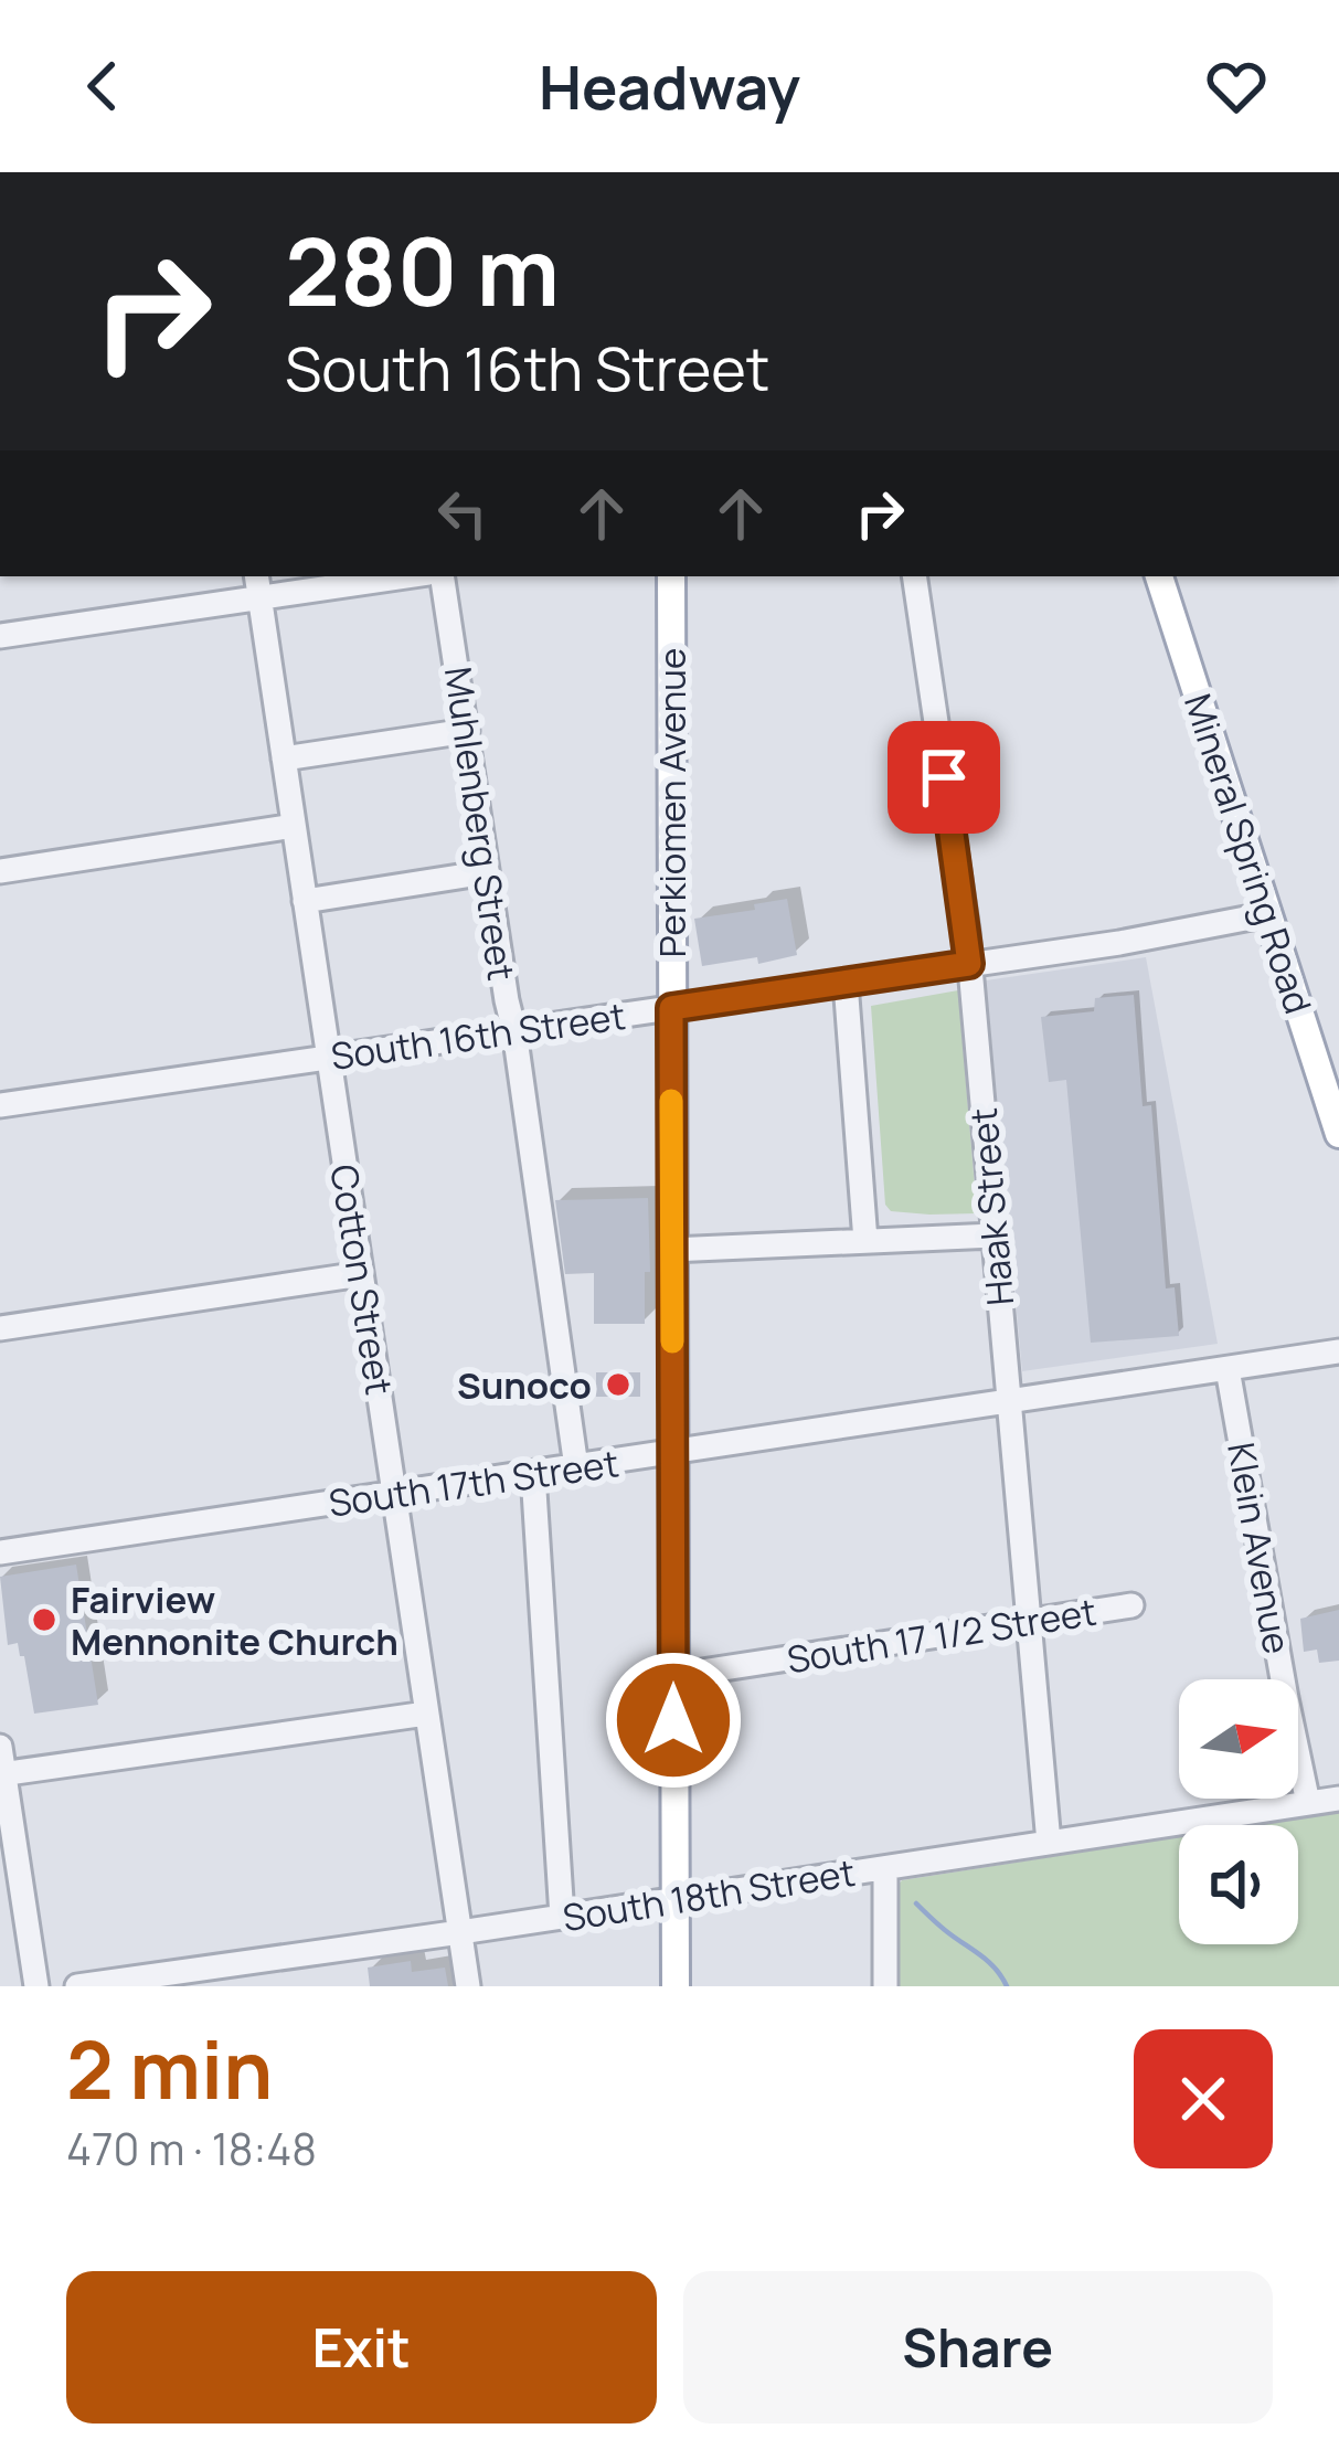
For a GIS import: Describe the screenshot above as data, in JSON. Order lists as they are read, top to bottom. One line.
{"streets":{"main road":["Perkiomen Avenue","Mineral Spring Road"],"street":["Muhlenberg Street","South 16th Street","Haak Street","Cotton Street","South 17th Street","Klein Avenue","South 17 1/2 Street","South 18th Street"]},"crossings":[["Perkiomen Avenue","South 16th Street"],["Perkiomen Avenue","South 17th Street"],["Perkiomen Avenue","South 17 1/2 Street"],["Perkiomen Avenue","South 18th Street"],["Muhlenberg Street","South 16th Street"],["Muhlenberg Street","South 17th Street"],["Mineral Spring Road","South 16th Street"],["South 16th Street","Haak Street"],["South 16th Street","Cotton Street"],["Haak Street","South 17th Street"],["Haak Street","South 17 1/2 Street"],["Haak Street","South 18th Street"],["Cotton Street","South 17th Street"],["Cotton Street","South 18th Street"],["South 17th Street","Klein Avenue"],["Klein Avenue","South 18th Street"]],"places":["Sunoco","Fairview Mennonite Church"],"north":"right","page":{"header":"Headway","turn":["280 m","South 16th Street"],"heading":["2 min","470 m · 18:48"],"buttons":["Exit","Share"]}}
